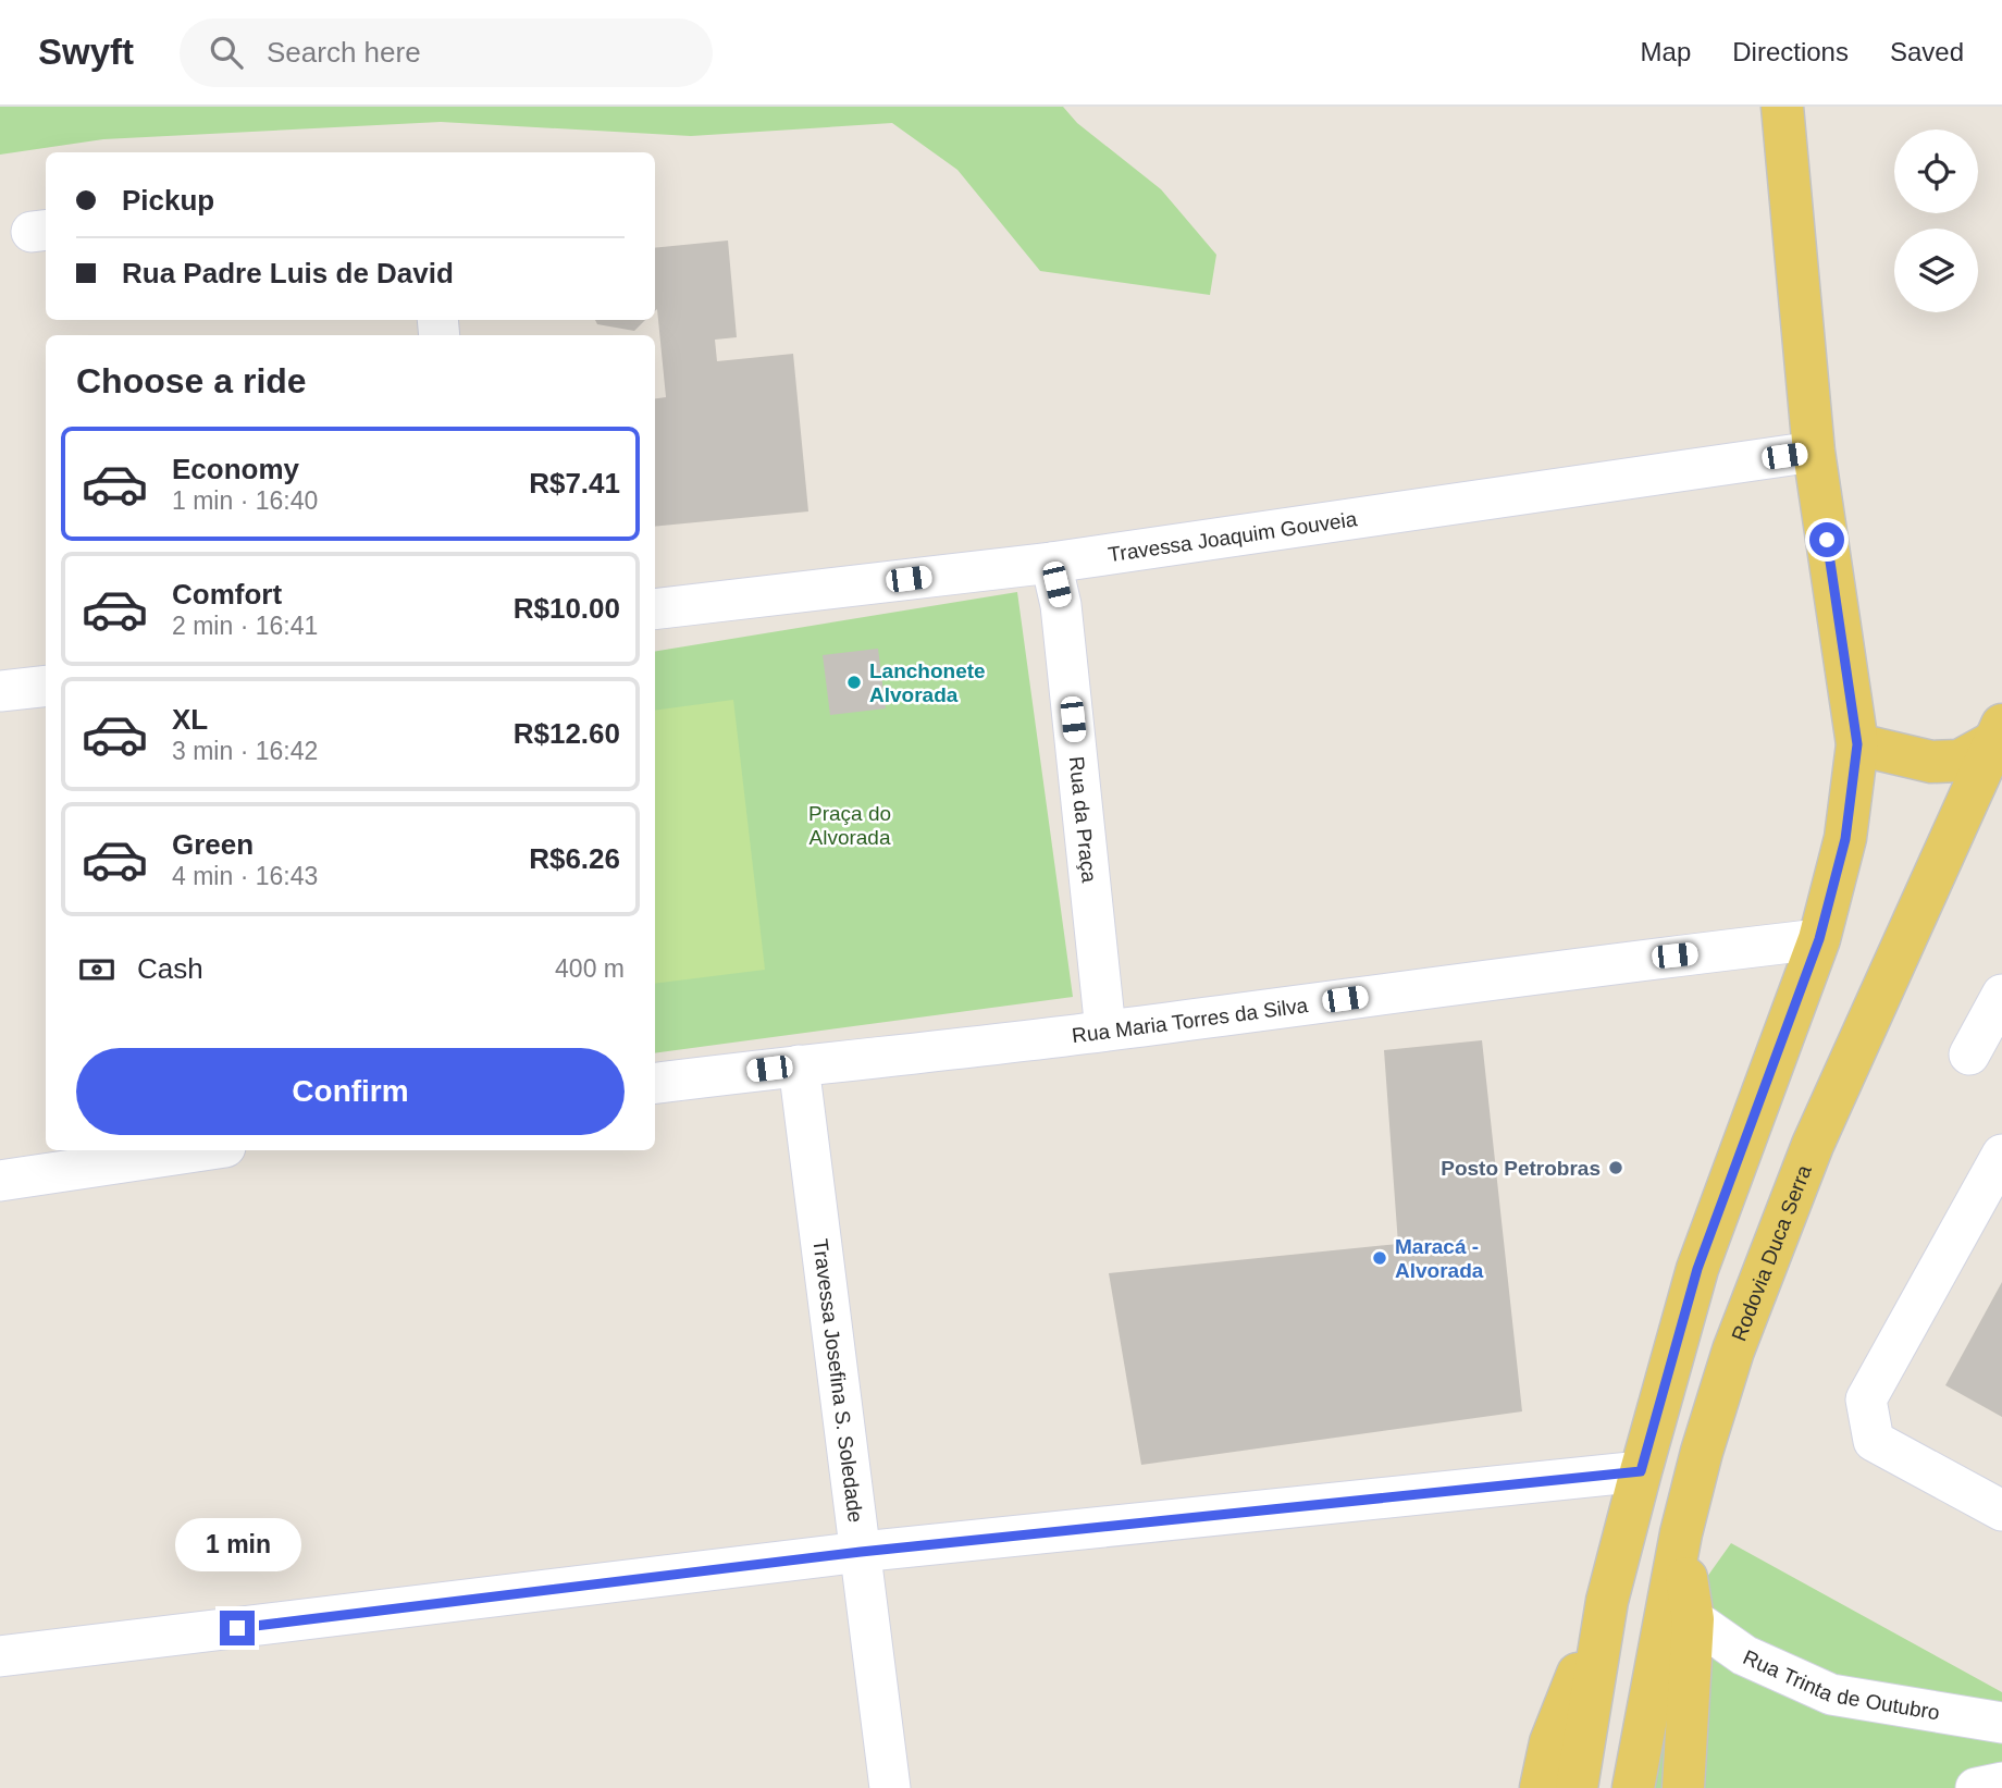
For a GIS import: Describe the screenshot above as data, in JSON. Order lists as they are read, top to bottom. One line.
{"streets":{"main road":["Rodovia Duca Serra"],"street":["Travessa Joaquim Gouveia","Rua da Praça","Rua Maria Torres da Silva","Travessa Josefina S. Soledade","Rua Trinta de Outubro"]},"crossings":[["Travessa Joaquim Gouveia","Rua da Praça"],["Rua da Praça","Rua Maria Torres da Silva"],["Rua Maria Torres da Silva","Travessa Josefina S. Soledade"]],"parks":["Praça do Alvorada"],"places":["Lanchonete Alvorada","Posto Petrobras","Maracá - Alvorada"],"page":{"header":"Swyft","search":"Search here","nav":["Map","Directions","Saved"],"banner":["Pickup","Rua Padre Luis de David"],"heading":"Choose a ride","list":[{"name":"Economy","note":"1 min · 16:40","value":"R$7.41"},{"name":"Comfort","note":"2 min · 16:41","value":"R$10.00"},{"name":"XL","note":"3 min · 16:42","value":"R$12.60"},{"name":"Green","note":"4 min · 16:43","value":"R$6.26"}],"pay":["Cash","400 m"],"buttons":"Confirm","bubble":"1 min"}}
